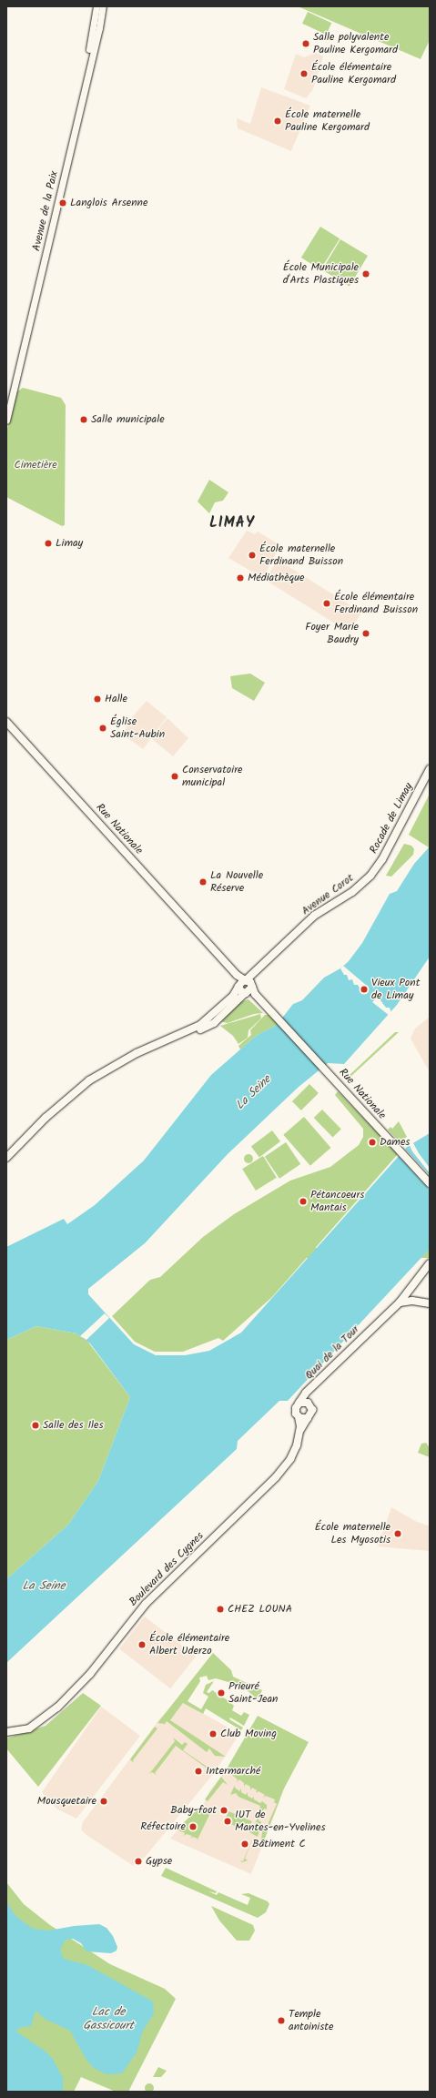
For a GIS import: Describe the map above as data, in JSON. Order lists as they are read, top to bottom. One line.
{"streets":{"main road":["Rocade de Limay","Rue Nationale","Avenue Corot","Quai de la Tour","Boulevard des Cygnes"],"street":["Avenue de la Paix"]},"crossings":[["Rocade de Limay","Avenue Corot"],["Rue Nationale","Avenue Corot"],["Quai de la Tour","Boulevard des Cygnes"]],"districts":["LIMAY"],"water":["La Seine","Lac de Gassicourt"],"parks":["Cimetière"],"places":["Salle polyvalente Pauline Kergomard","École élémentaire Pauline Kergomard","École maternelle Pauline Kergomard","Langlois Arsenne","École Municipale d'Arts Plastiques","Salle municipale","Limay","École maternelle Ferdinand Buisson","Médiathèque","École élémentaire Ferdinand Buisson","Foyer Marie Baudry","Halle","Église Saint-Aubin","Conservatoire municipal","La Nouvelle Réserve","Vieux Pont de Limay","Dames","Pétancoeurs Mantais","Salle des Iles","École maternelle Les Myosotis","CHEZ LOUNA","École élémentaire Albert Uderzo","Prieuré Saint-Jean","Club Moving","Intermarché","Mousquetaire","Baby-foot","IUT de Mantes-en-Yvelines","Réfectoire","Bâtiment C","Gypse","Temple antoiniste"]}
